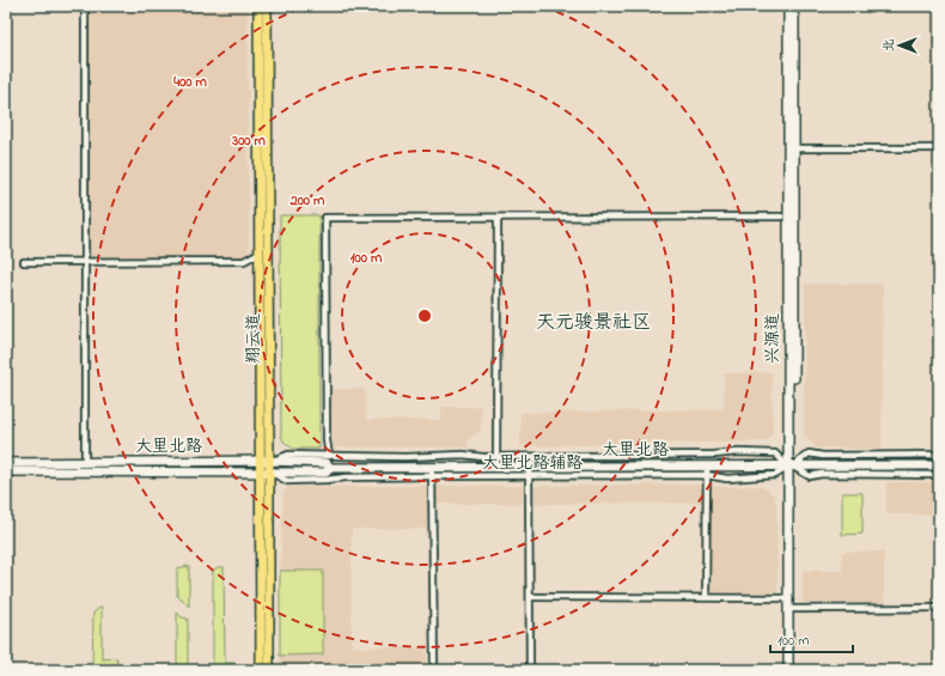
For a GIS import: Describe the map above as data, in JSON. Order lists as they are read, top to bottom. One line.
{"streets":{"main road":["翔云道","兴源道","大里北路"],"street":["大里北路辅路"]},"crossings":[["翔云道","大里北路"],["翔云道","大里北路辅路"],["兴源道","大里北路"],["兴源道","大里北路辅路"],["大里北路","大里北路辅路"]],"districts":["天元骏景社区"],"scale_bar":"100 m","north":"left","rings":["400 m","300 m","200 m","100 m"]}
